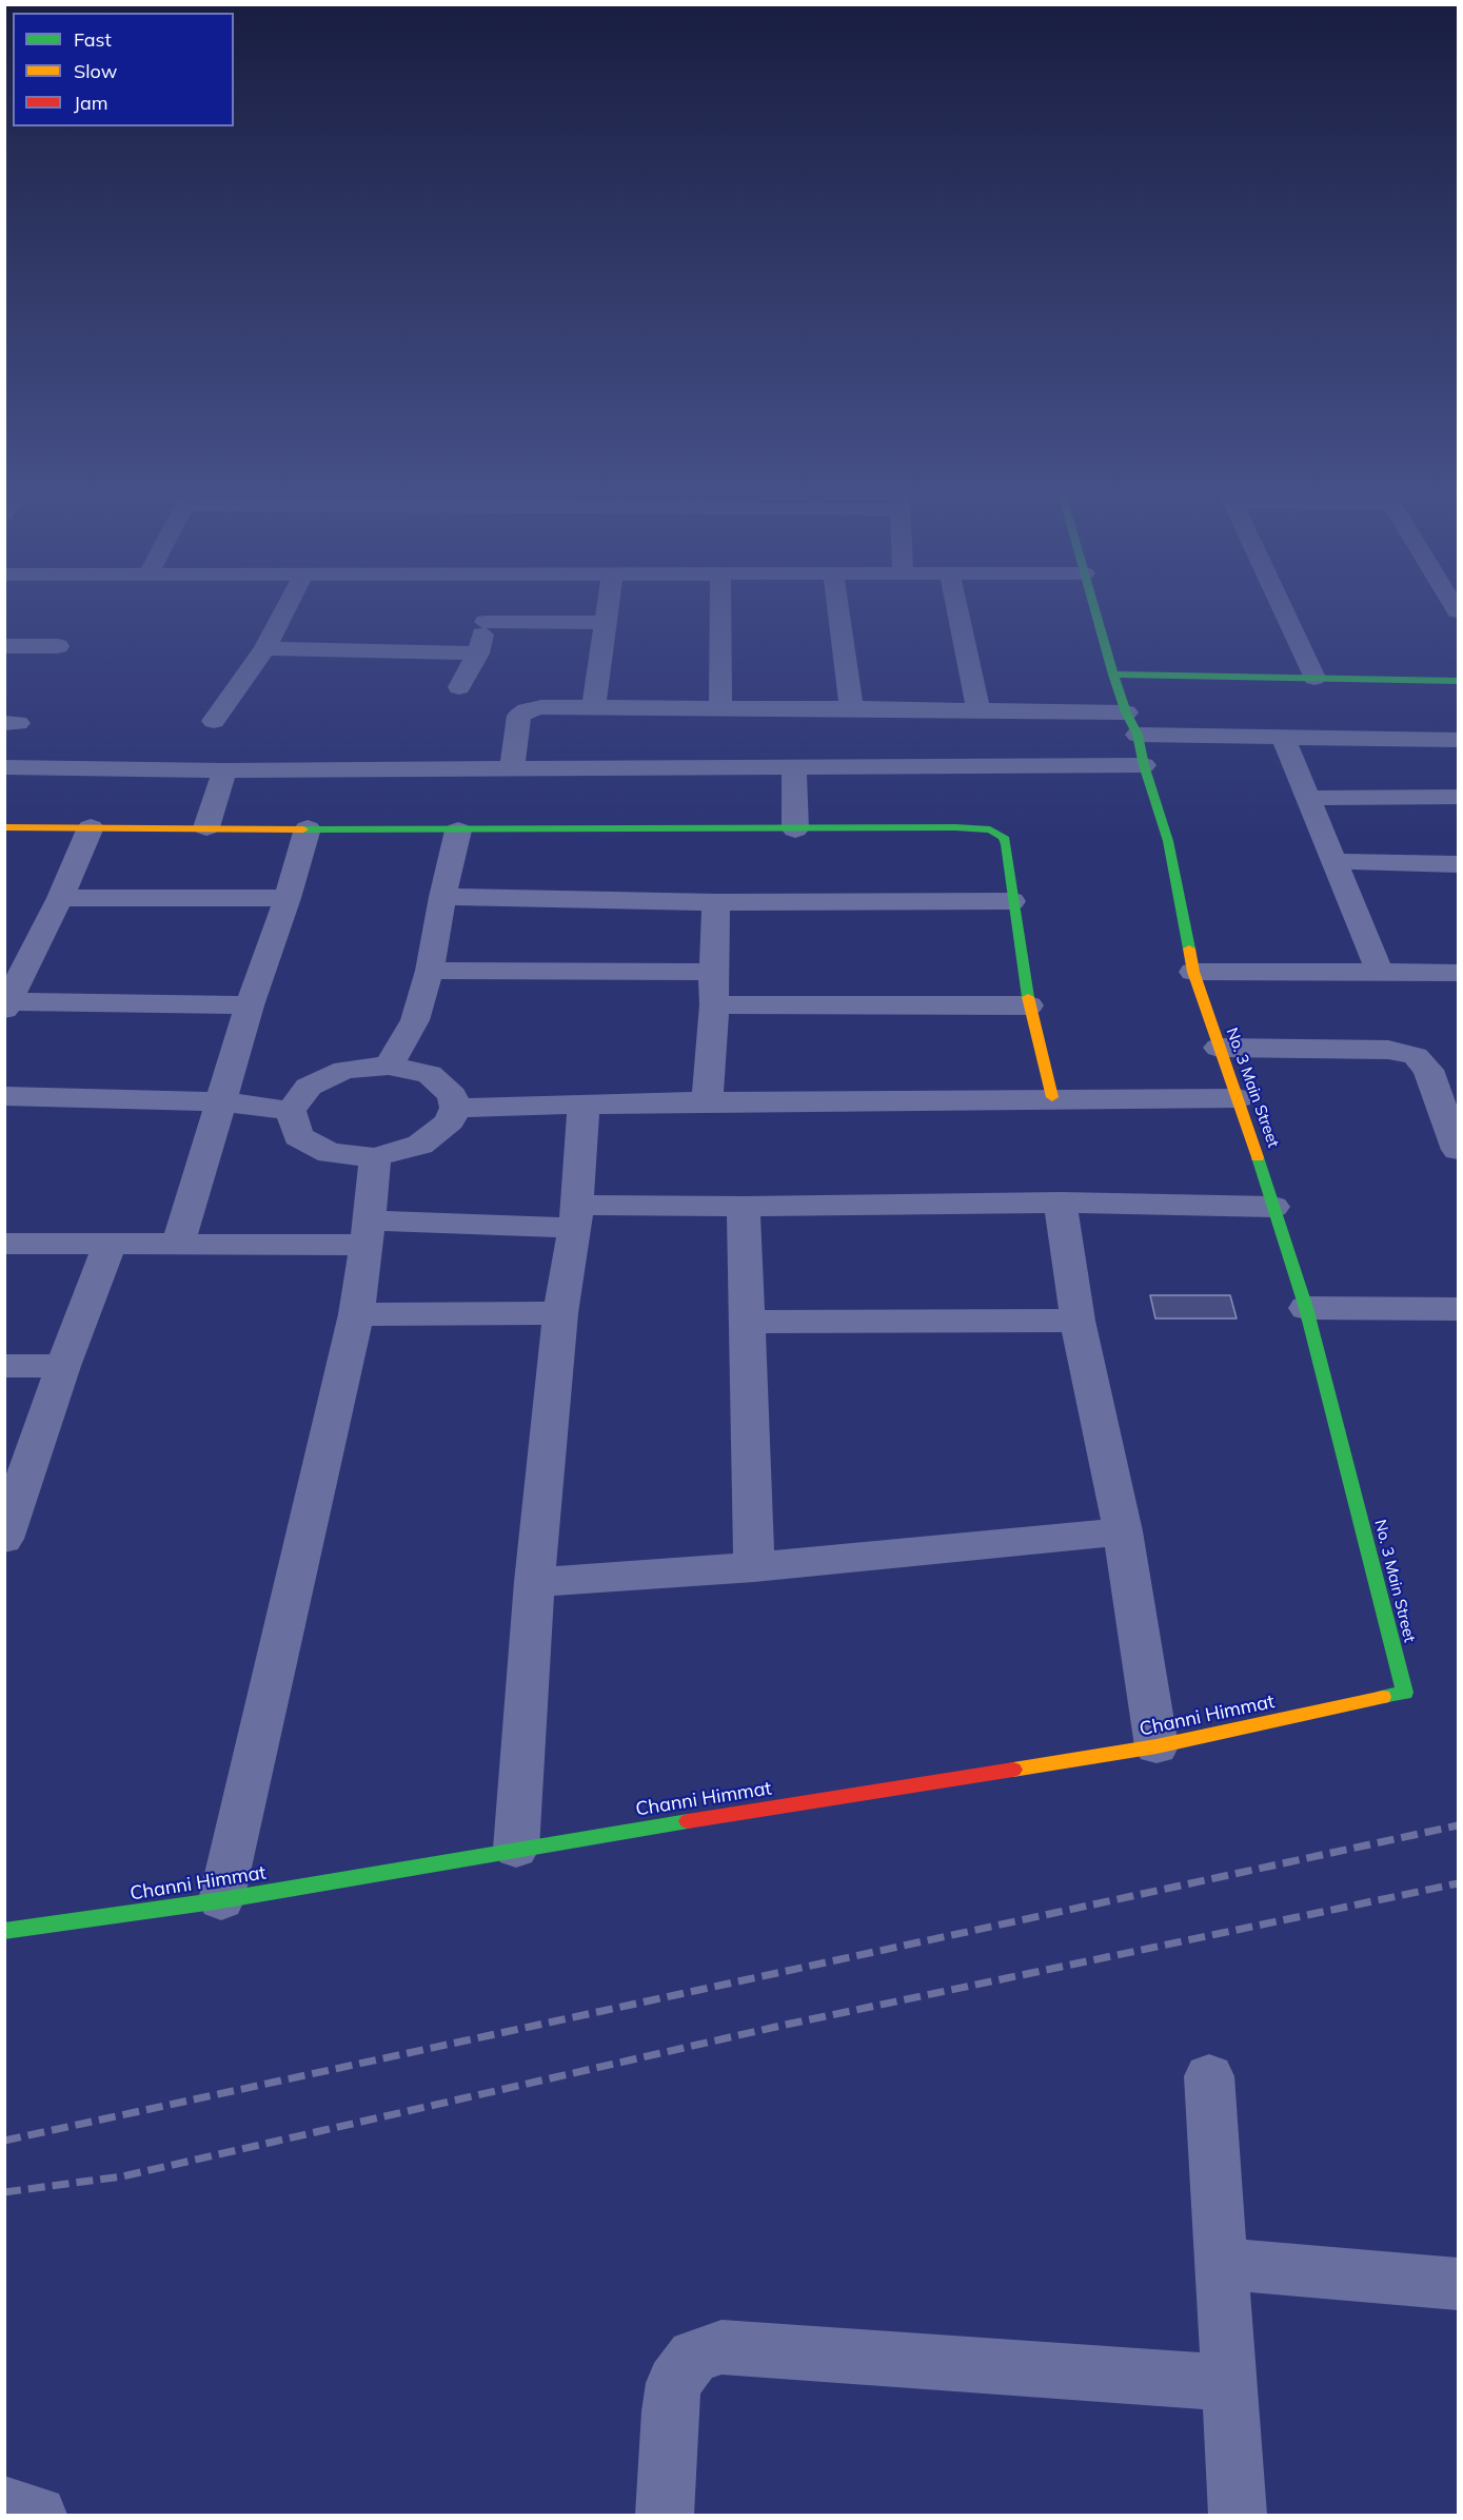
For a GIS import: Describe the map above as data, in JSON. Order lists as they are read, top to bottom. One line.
{"streets":{"street":["No. 3 Main Street","Channi Himmat"]},"crossings":[["No. 3 Main Street","Channi Himmat"]],"legend":["Fast","Slow","Jam"]}
